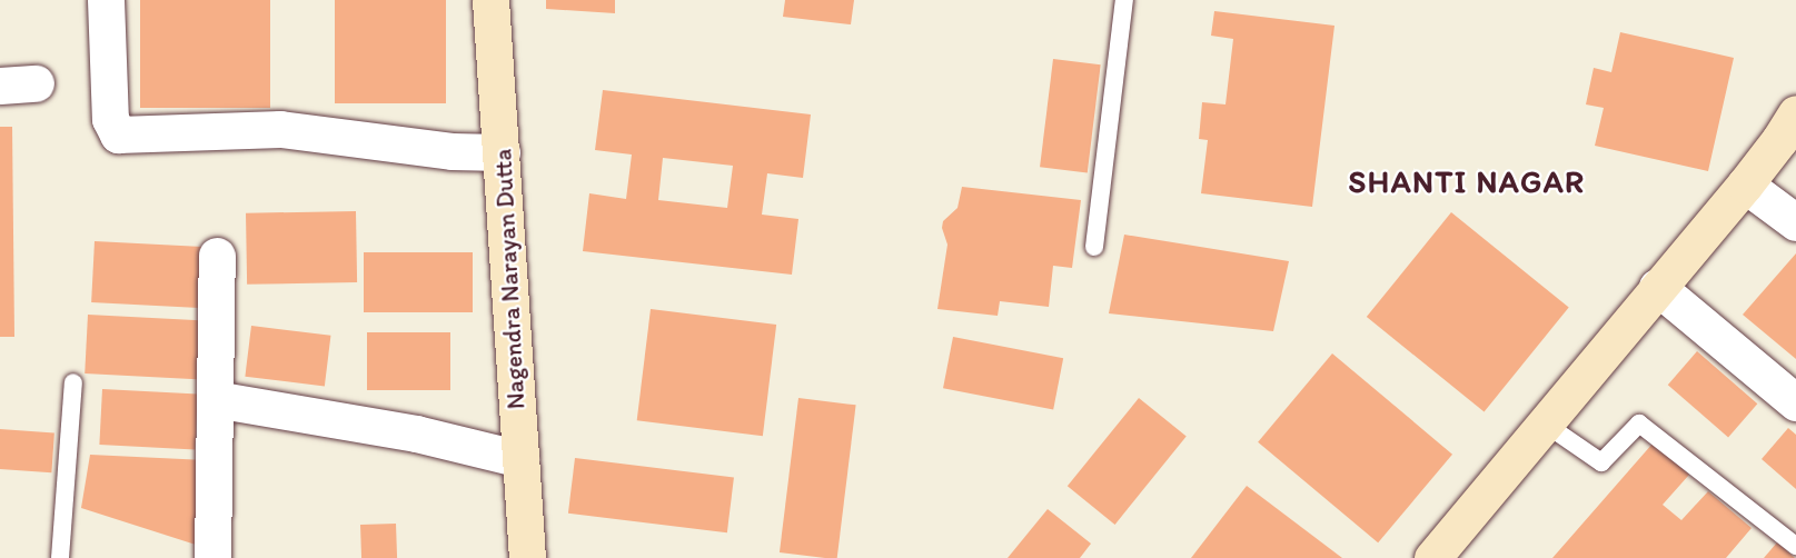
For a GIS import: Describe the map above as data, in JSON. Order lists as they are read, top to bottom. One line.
{"streets":{"street":["Nagendra Narayan Dutta"]},"districts":["SHANTI NAGAR"]}
